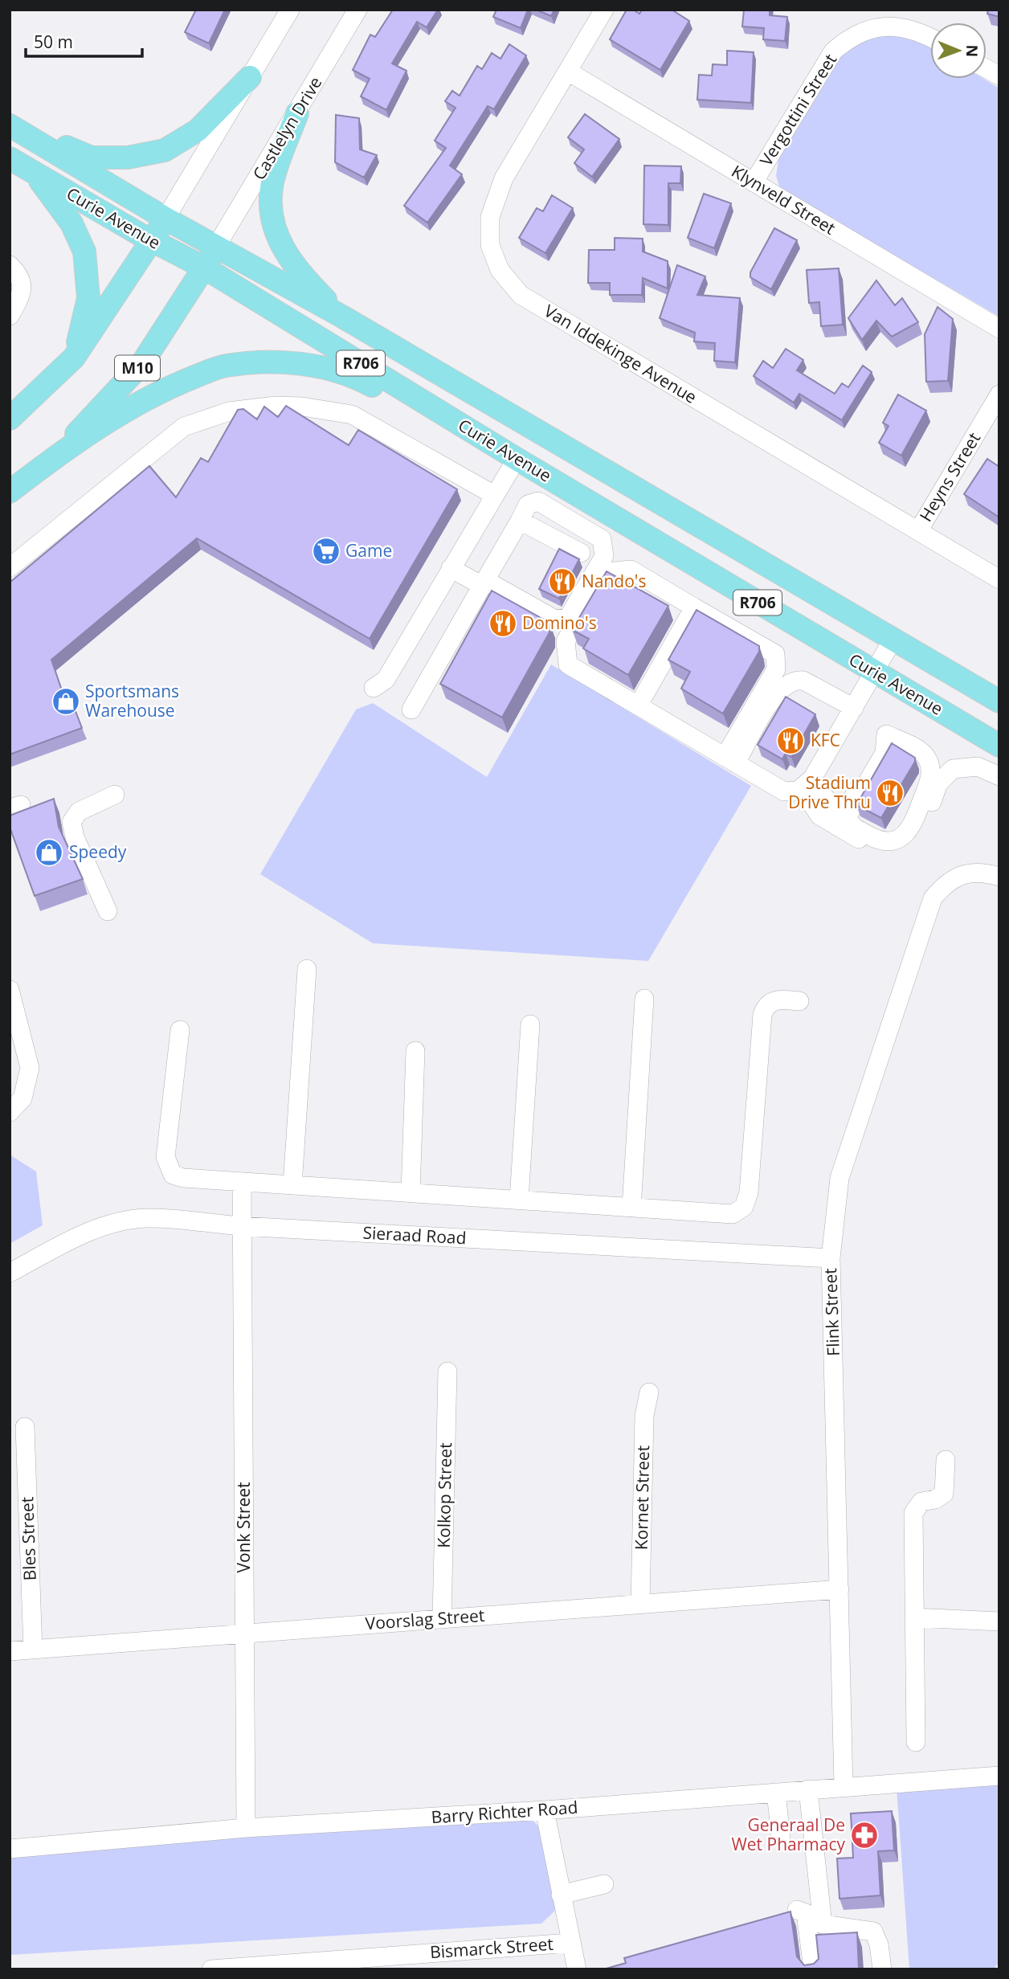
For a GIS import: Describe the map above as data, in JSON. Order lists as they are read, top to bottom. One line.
{"streets":{"main road":["Curie Avenue","R706","M10"],"street":["Vergottini Street","Castlelyn Drive","Klynveld Street","Van Iddekinge Avenue","Heyns Street","Sieraad Road","Flink Street","Kolkop Street","Kornet Street","Vonk Street","Bles Street","Voorslag Street","Barry Richter Road","Bismarck Street"]},"crossings":[["Vergottini Street","Klynveld Street"],["Castlelyn Drive","Curie Avenue"],["Castlelyn Drive","M10"],["Klynveld Street","Van Iddekinge Avenue"],["Curie Avenue","M10"],["Van Iddekinge Avenue","Heyns Street"],["Sieraad Road","Flink Street"],["Sieraad Road","Vonk Street"],["Flink Street","Voorslag Street"],["Flink Street","Barry Richter Road"],["Kolkop Street","Voorslag Street"],["Kornet Street","Voorslag Street"],["Vonk Street","Voorslag Street"],["Vonk Street","Barry Richter Road"],["Bles Street","Voorslag Street"]],"places":{"supermarket":["Game"],"restaurant":["Nando's","Domino's","KFC","Stadium Drive Thru"],"shop":["Sportsmans Warehouse","Speedy"],"pharmacy":["Generaal De Wet Pharmacy"]},"scale_bar":"50 m","north":"right"}
